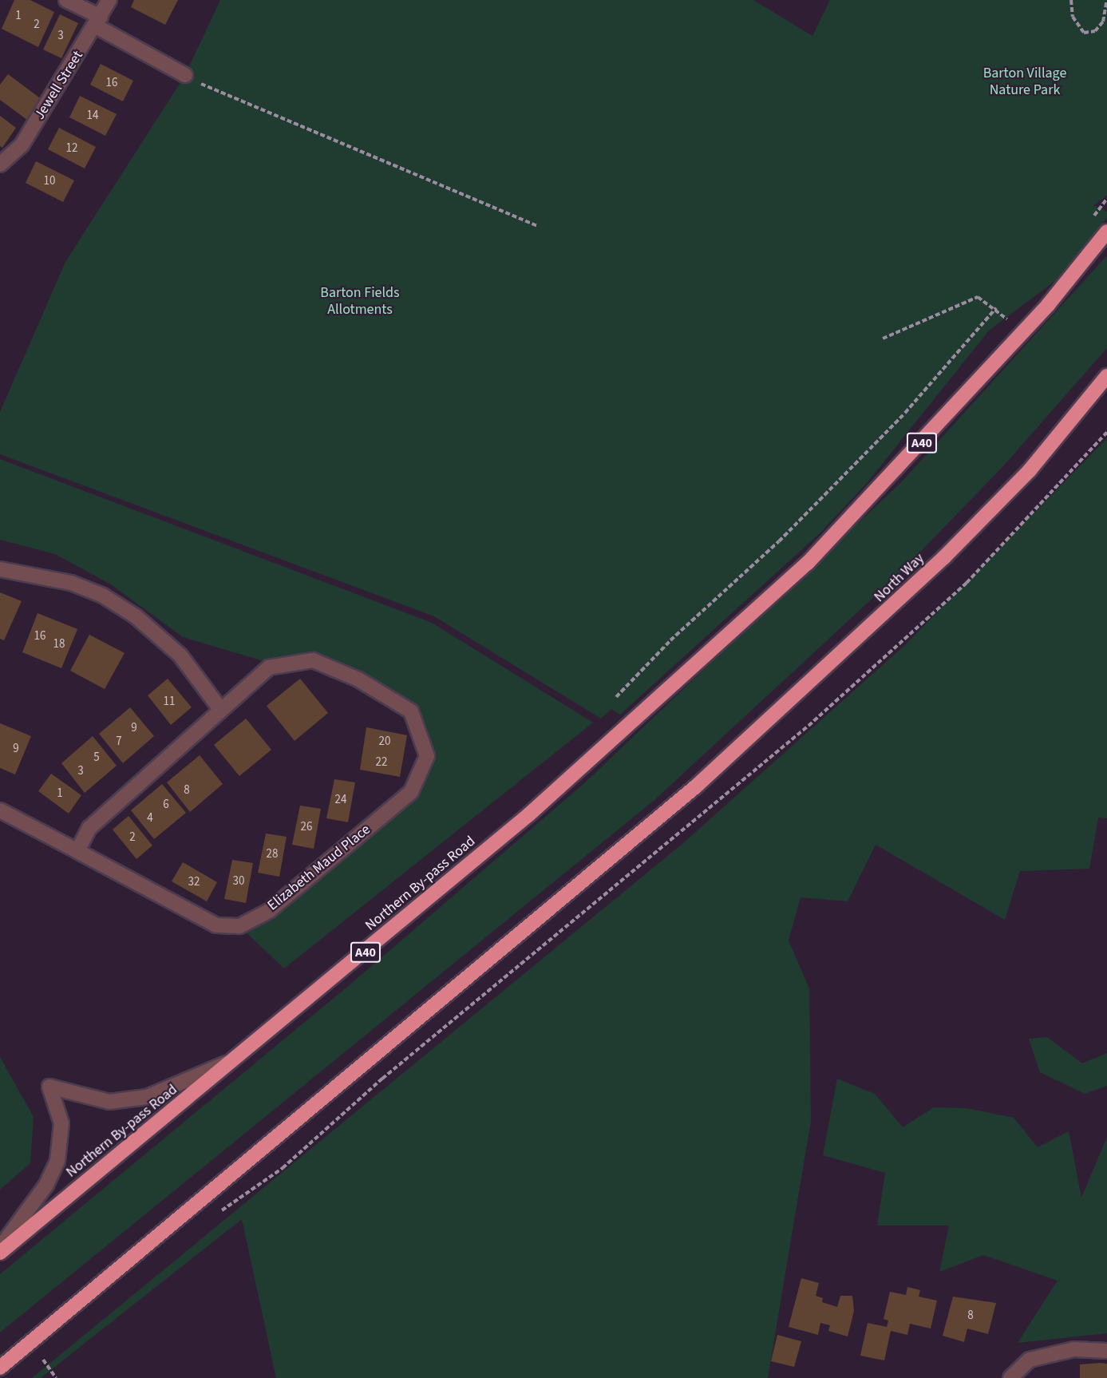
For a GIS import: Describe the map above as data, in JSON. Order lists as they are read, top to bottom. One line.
{"streets":{"highway":["A40","North Way","Northern By-pass Road"],"street":["Jewell Street","Elizabeth Maud Place"]},"parks":["Barton Village Nature Park","Barton Fields Allotments"],"house_numbers":["1","2","3","16","14","12","10","16","18","11","9","7","20","9","5","22","3","8","1","24","6","4","26","2","28","30","32","8"]}
